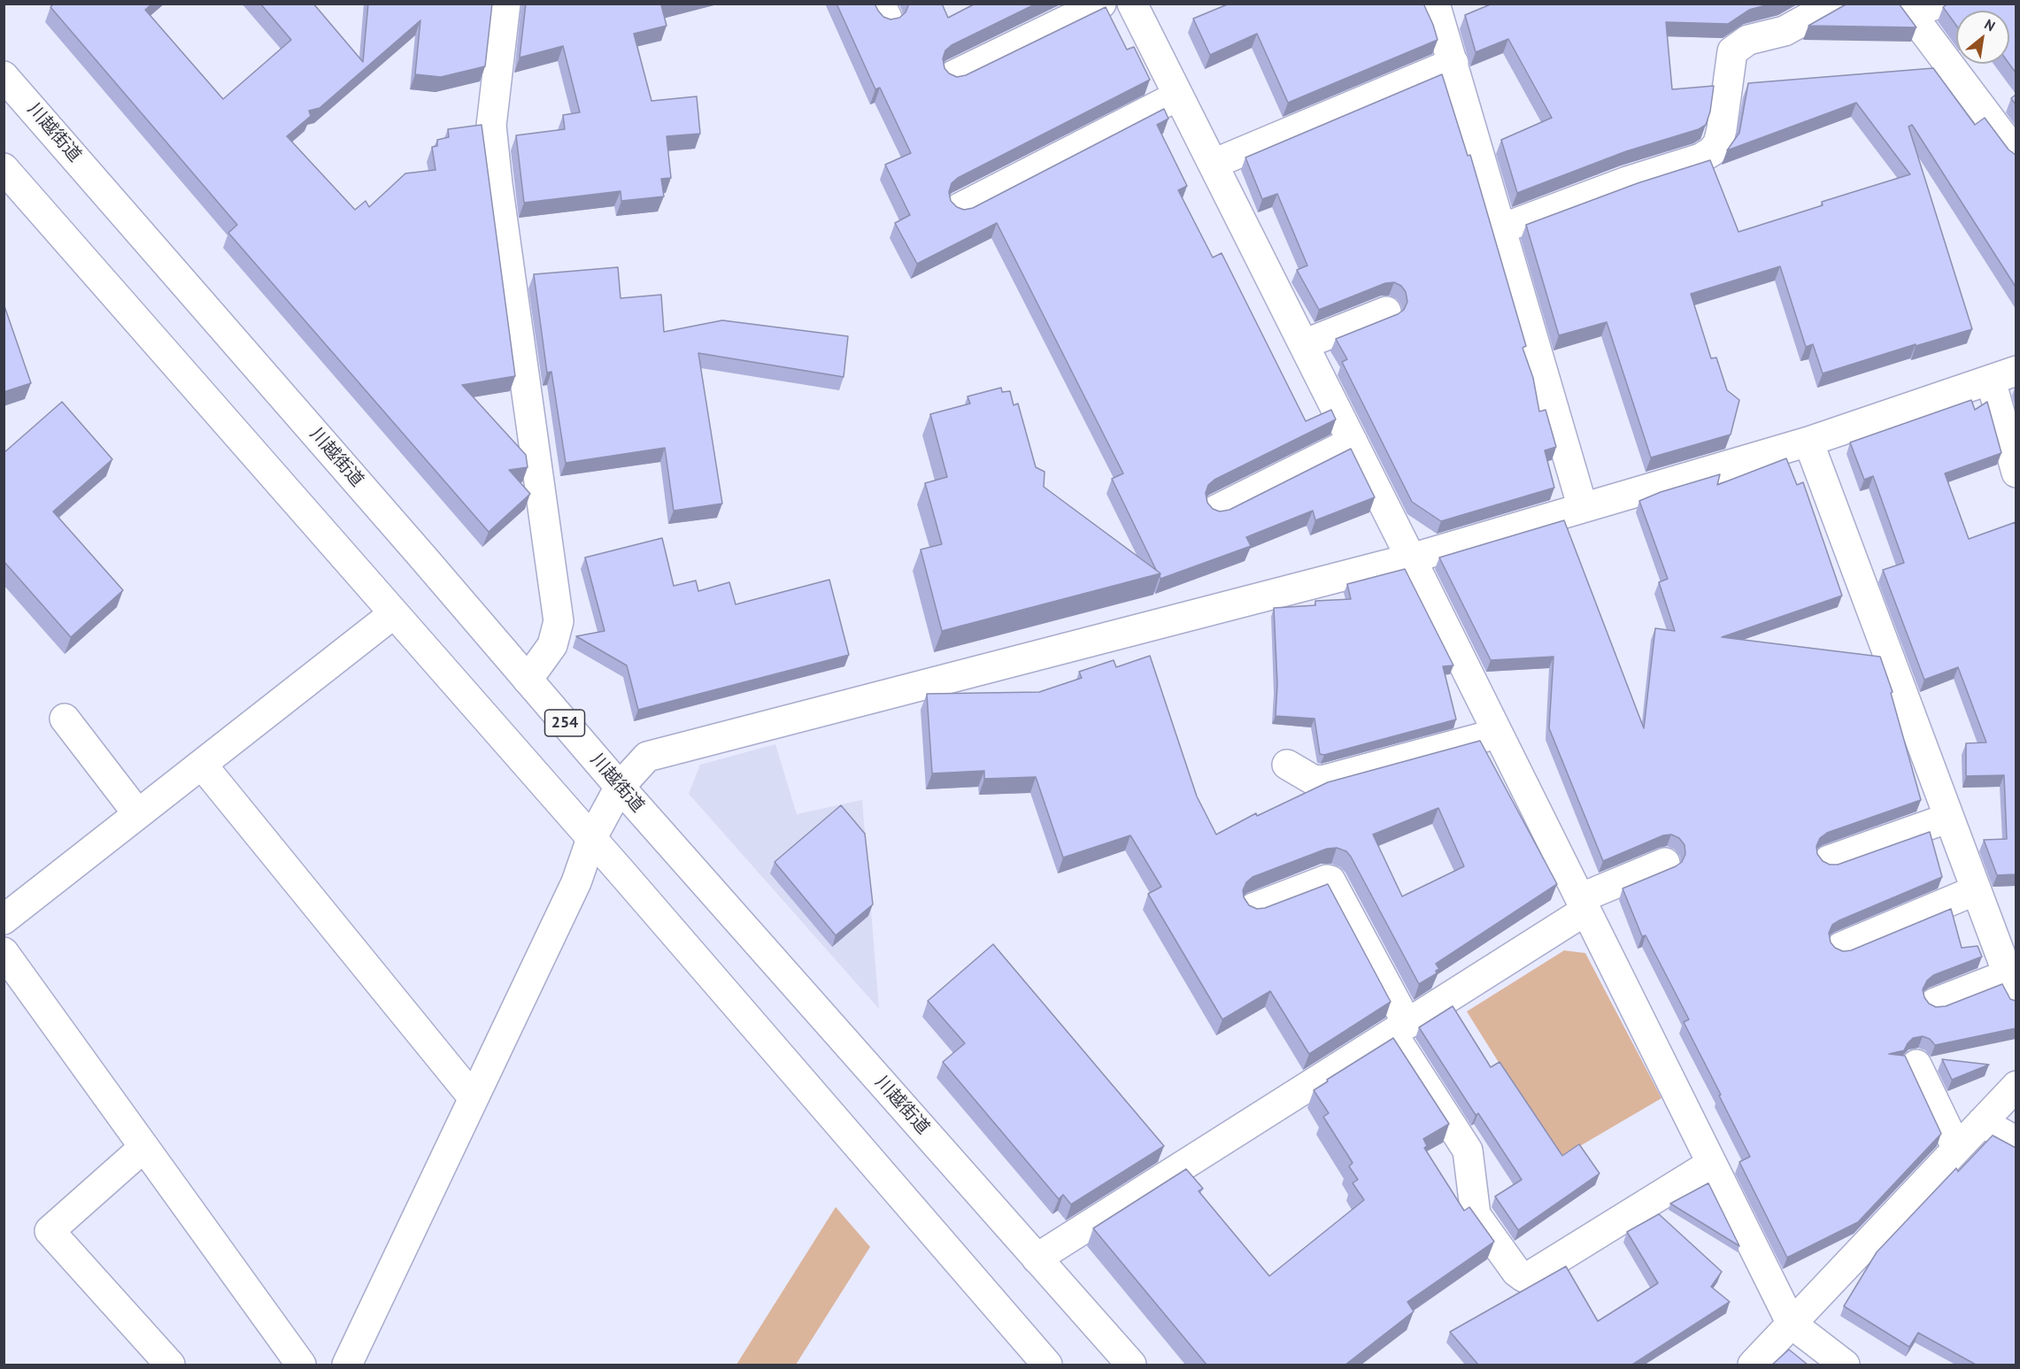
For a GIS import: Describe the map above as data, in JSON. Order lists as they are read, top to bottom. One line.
{"streets":{"main road":["川越街道","254"]},"north":"top right"}
